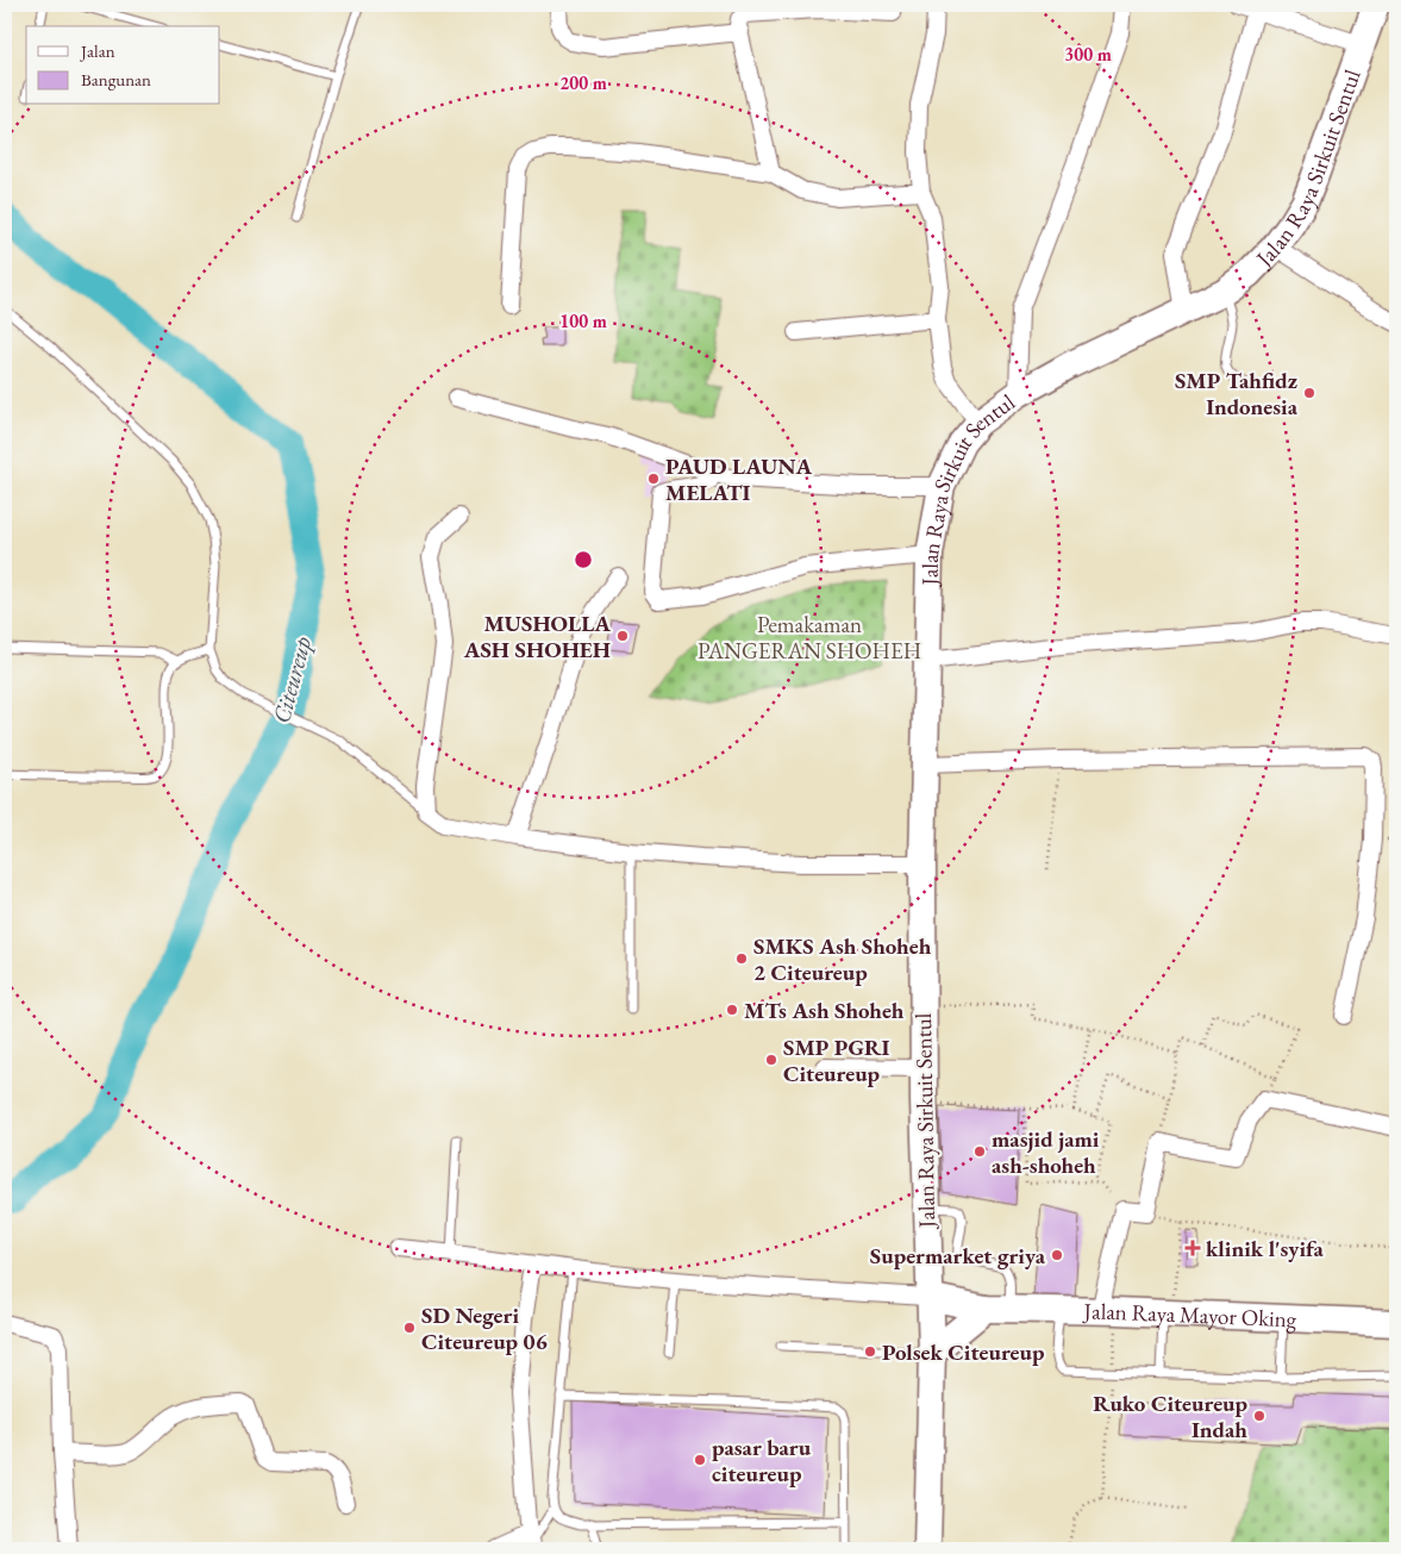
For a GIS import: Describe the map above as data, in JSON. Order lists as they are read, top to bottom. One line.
{"streets":{"main road":["Jalan Raya Sirkuit Sentul","Jalan Raya Mayor Oking"]},"crossings":[["Jalan Raya Sirkuit Sentul","Jalan Raya Mayor Oking"]],"water":["Citeureup"],"parks":["Pemakaman PANGERAN SHOHEH"],"places":{"other":["SMP Tahfidz Indonesia","PAUD LAUNA MELATI","MUSHOLLA ASH SHOHEH","SMKS Ash Shoheh 2 Citeureup","MTs Ash Shoheh","SMP PGRI Citeureup","masjid jami ash-shoheh","Supermarket griya","SD Negeri Citeureup 06","Polsek Citeureup","Ruko Citeureup Indah","pasar baru citeureup"],"health":["klinik l'syifa"]},"legend":["Jalan","Bangunan"],"rings":["300 m","200 m","100 m"]}
